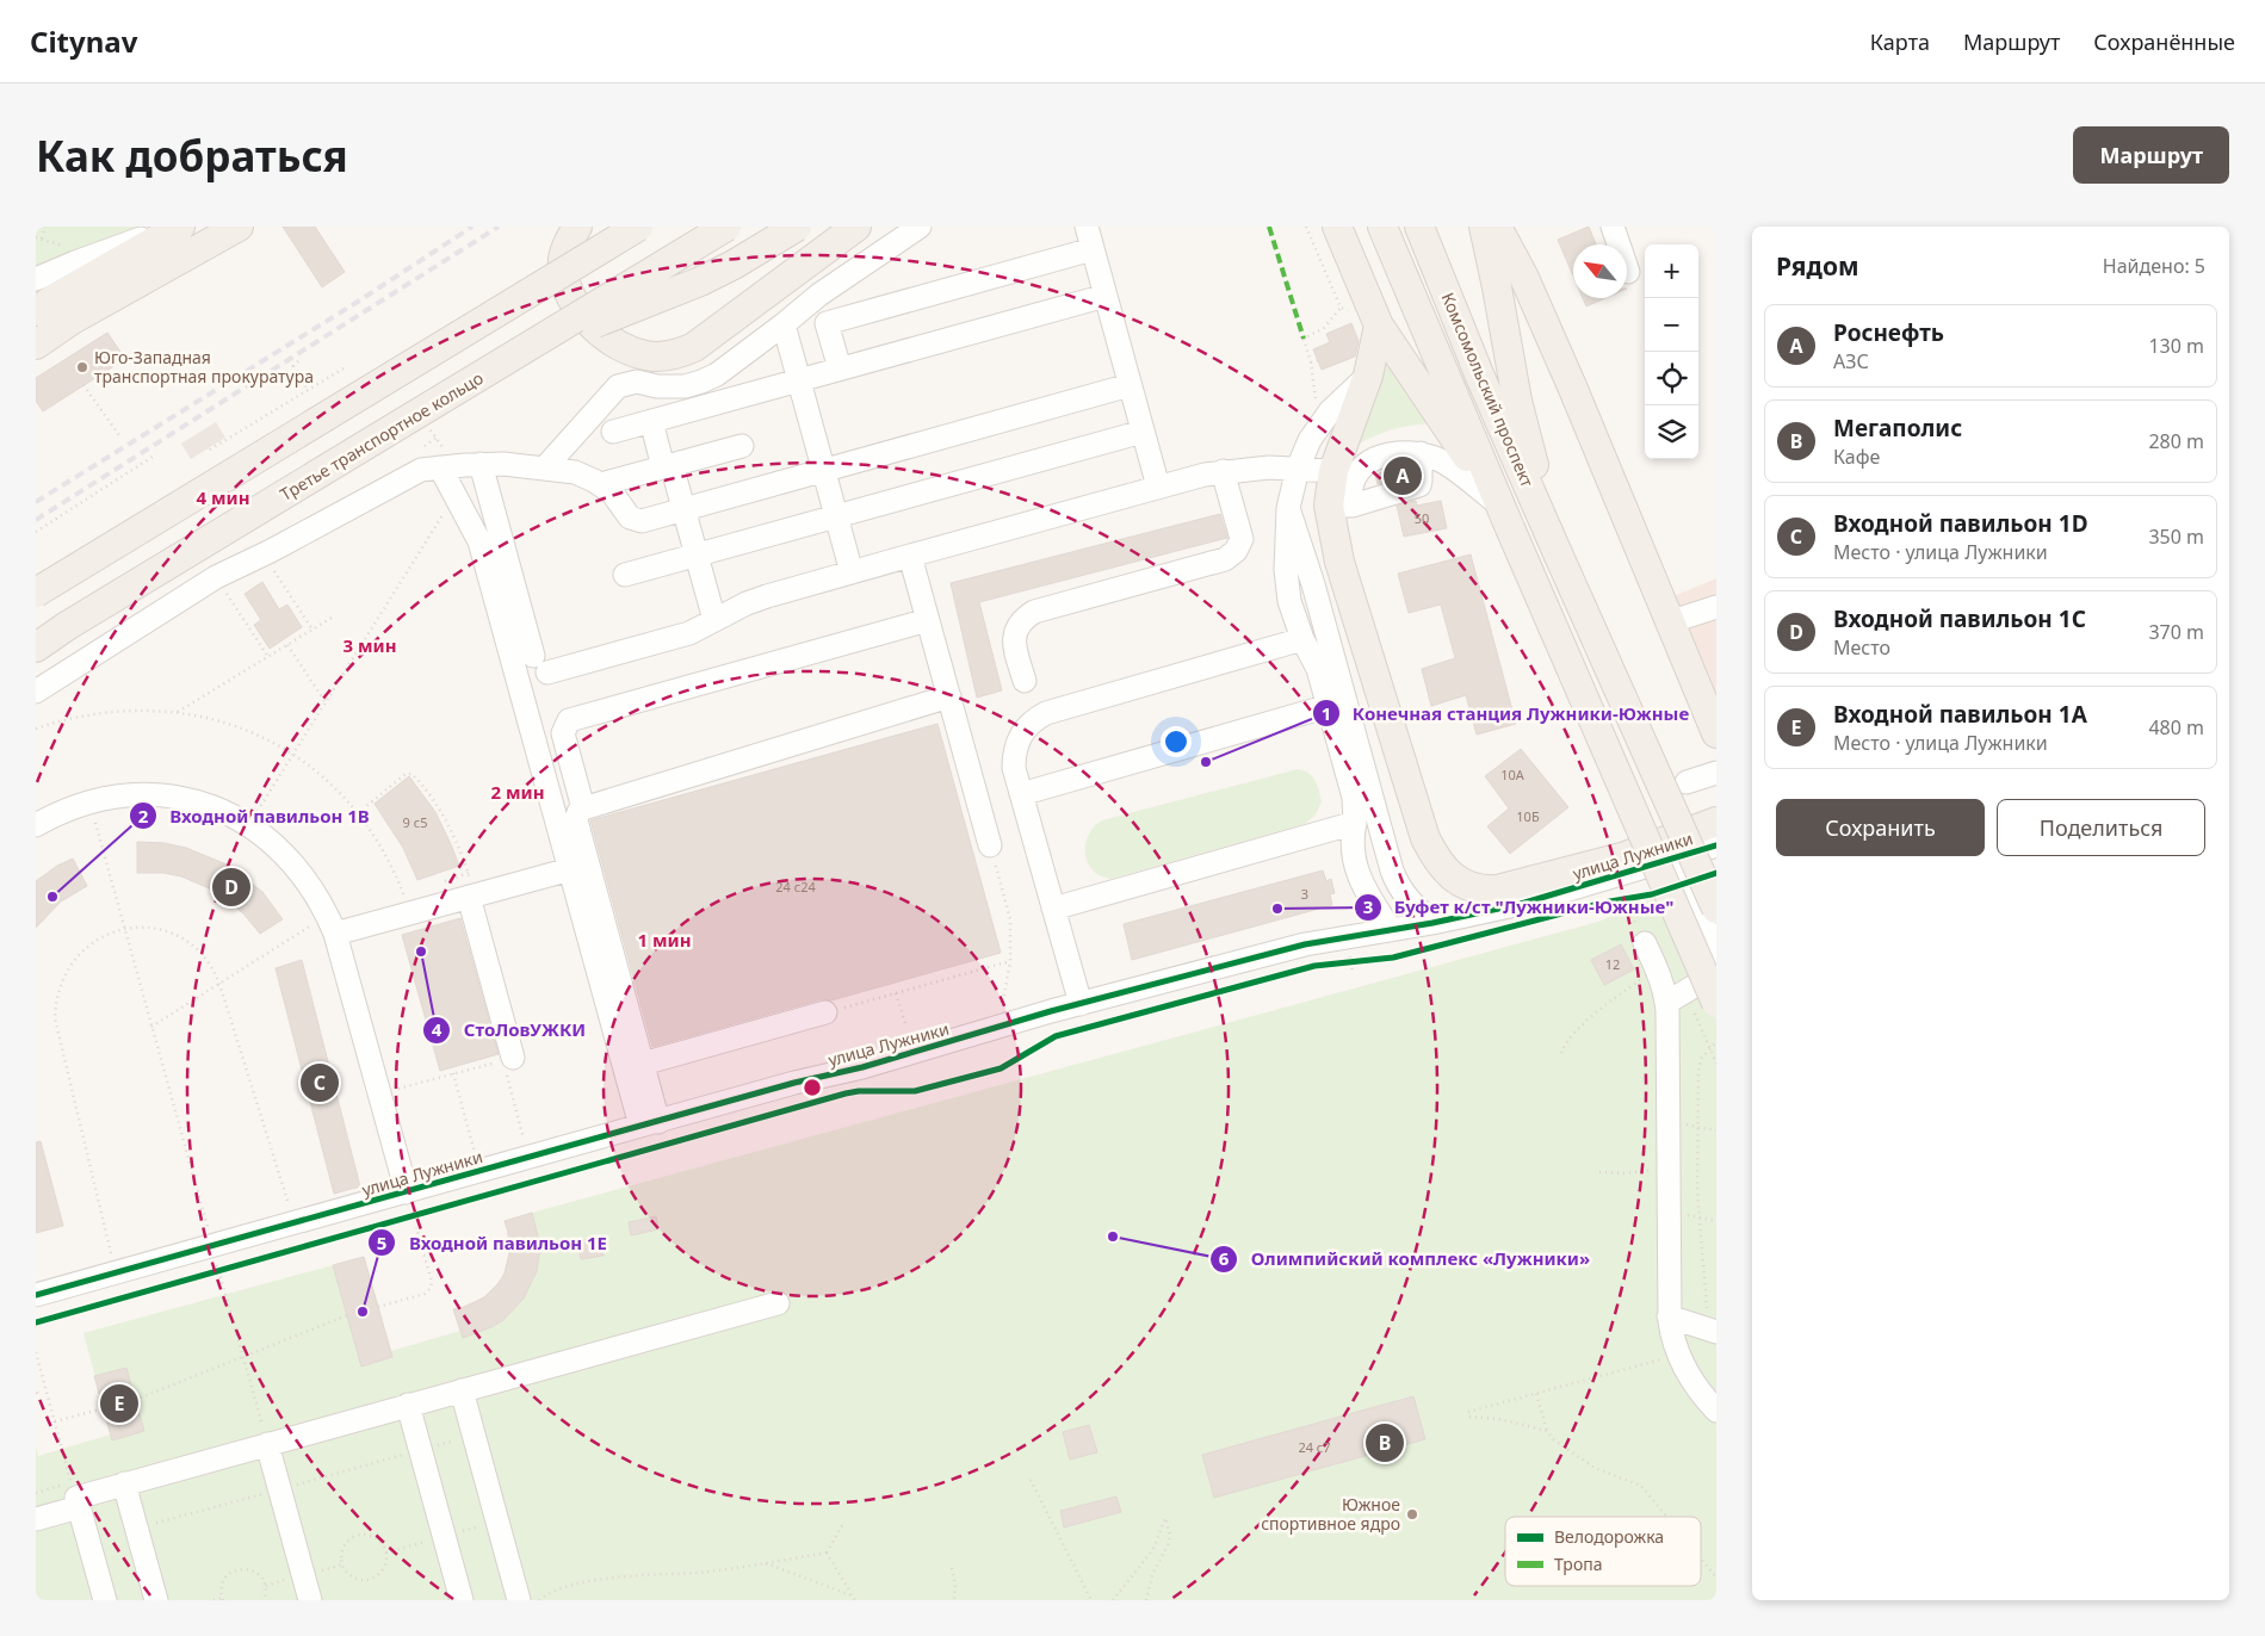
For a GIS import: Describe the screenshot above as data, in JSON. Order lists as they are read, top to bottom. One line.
{"streets":{"main road":["Комсомольский проспект","Третье транспортное кольцо"],"street":["улица Лужники"]},"places":["Юго-Западная транспортная прокуратура","Конечная станция Лужники-Южные","Входной павильон 1B","Буфет к/ст \"Лужники-Южные\"","СтоЛовУЖКИ","Олимпийский комплекс «Лужники»","Входной павильон 1E","Южное спортивное ядро"],"house_numbers":["50","10А","10Б","9 с5","24 с24","3","12","24 с7"],"legend":["Велодорожка","Тропа"],"north":"top left","page":{"header":"Citynav","nav":["Карта","Маршрут","Сохранённые"],"buttons":["Маршрут",["Сохранить","Поделиться"]],"title":"Как добраться","heading":["Рядом","Найдено: 5"],"map_buttons":["+","−"],"list":[{"mark":"A","name":"Роснефть","note":"АЗС","value":"130 m"},{"mark":"B","name":"Мегаполис","note":"Кафе","value":"280 m"},{"mark":"C","name":"Входной павильон 1D","note":"Место · улица Лужники","value":"350 m"},{"mark":"D","name":"Входной павильон 1C","note":"Место","value":"370 m"},{"mark":"E","name":"Входной павильон 1A","note":"Место · улица Лужники","value":"480 m"}],"pins":["A","D","C","E","B"]},"rings":["4 мин","3 мин","2 мин","1 мин"]}
